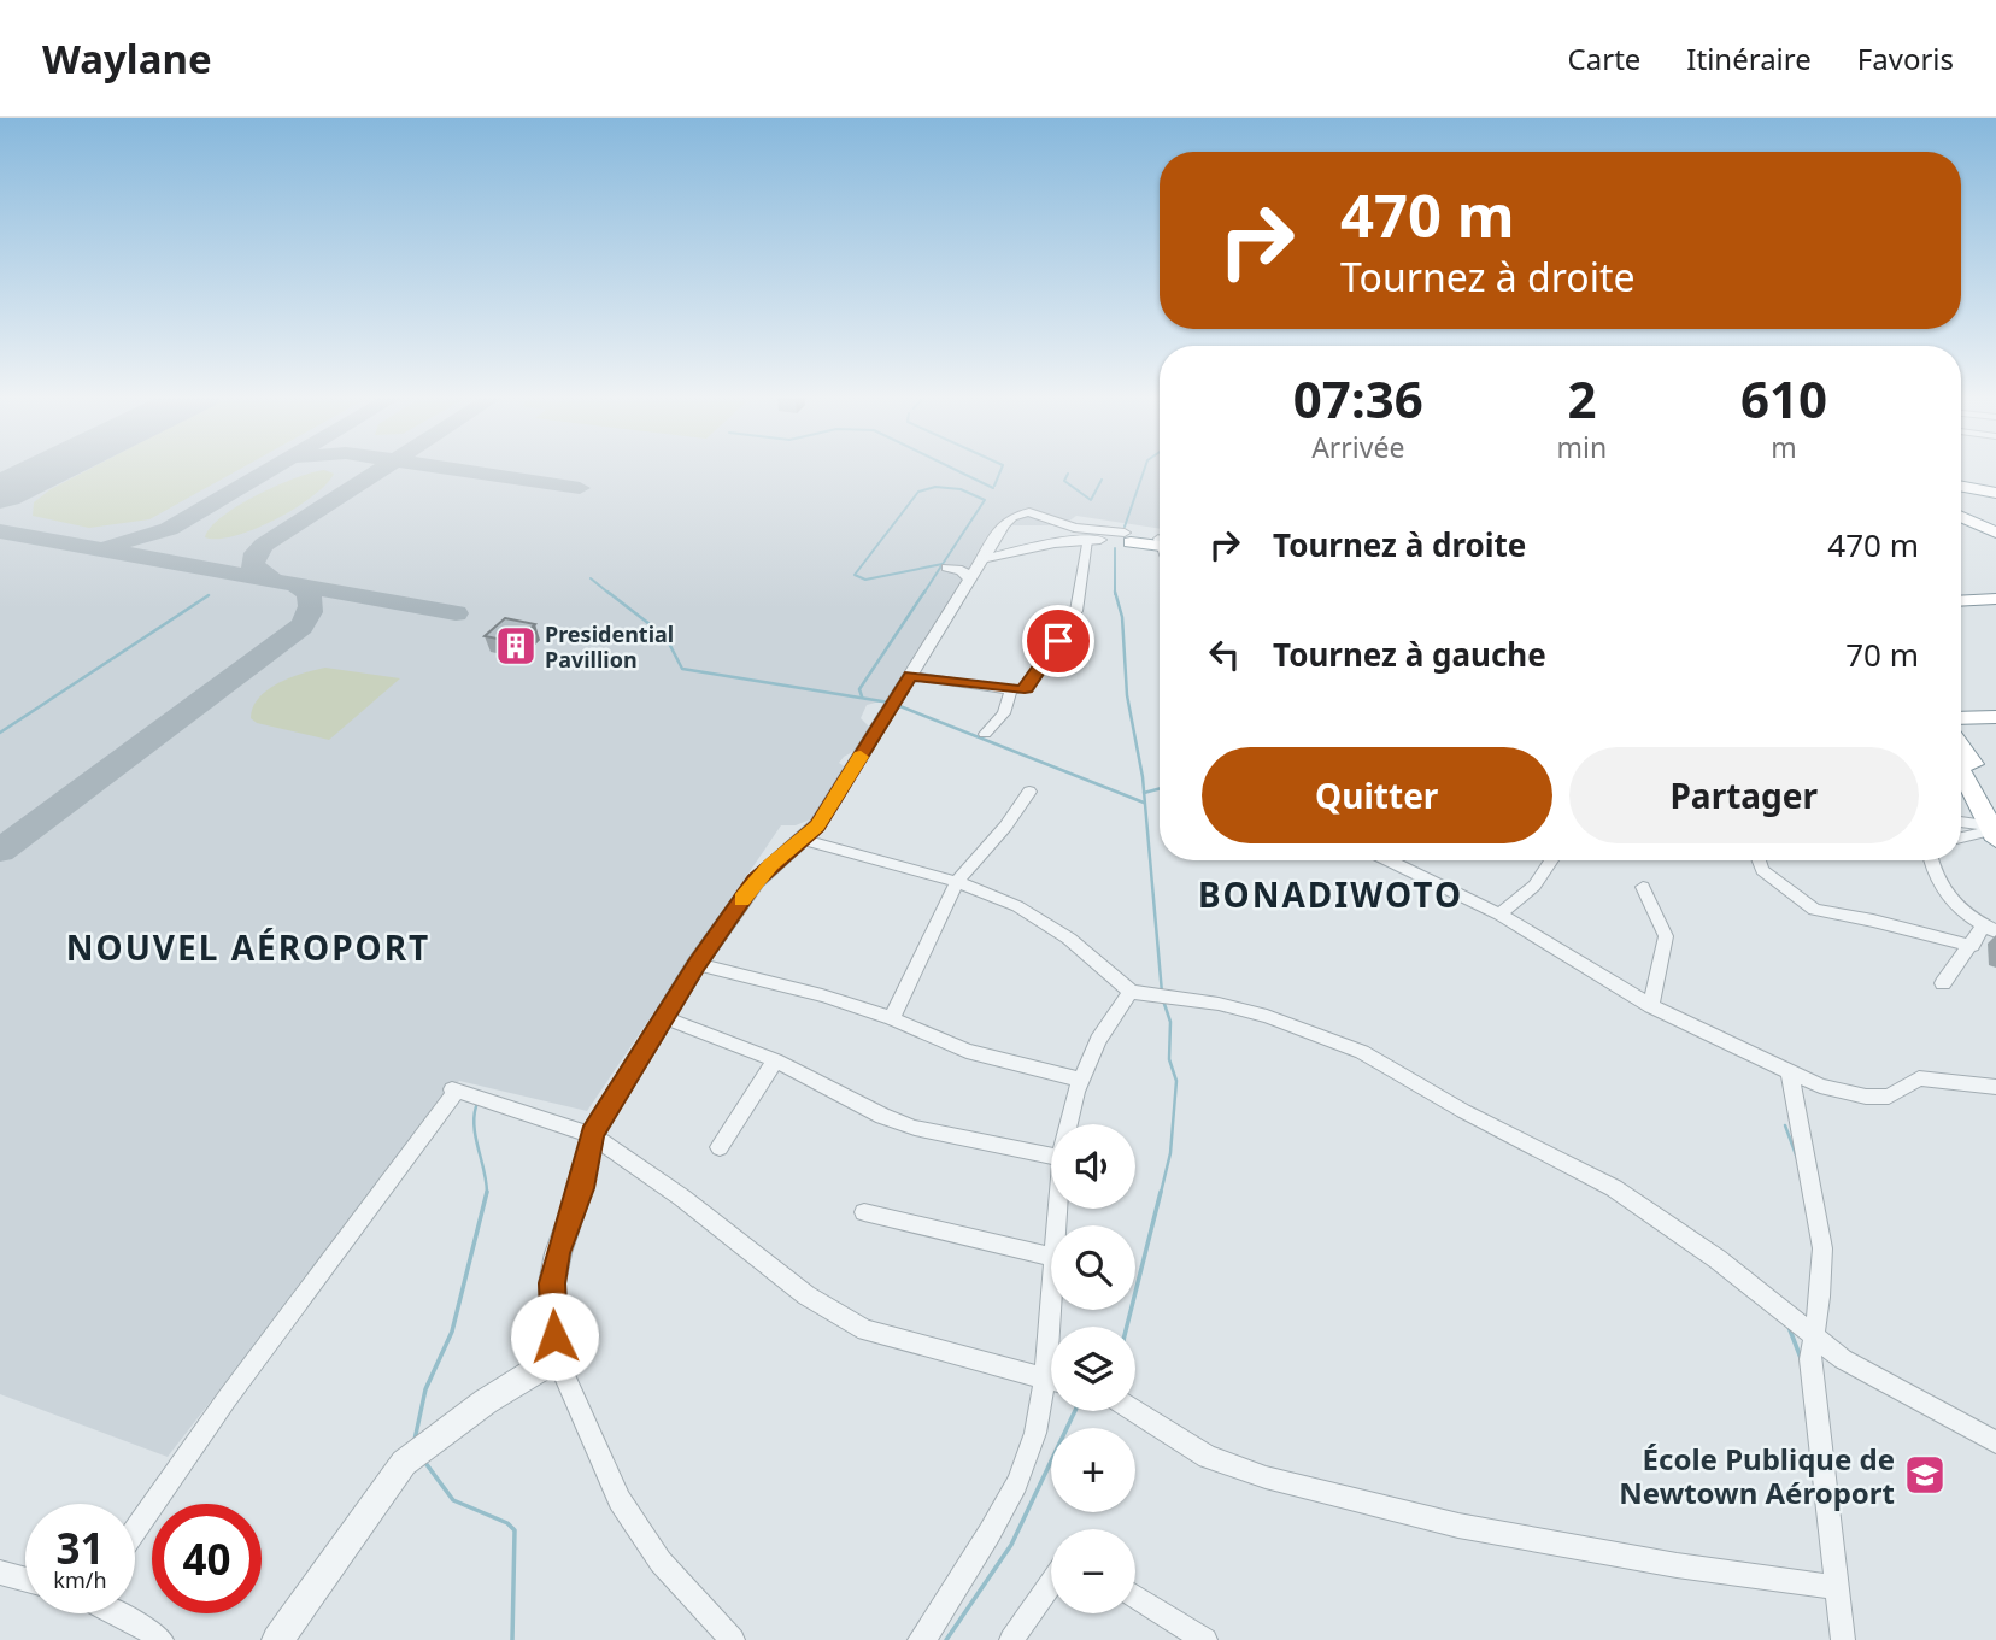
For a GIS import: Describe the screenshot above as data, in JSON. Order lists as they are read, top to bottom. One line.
{"districts":["BONADIWOTO","NOUVEL AÉROPORT"],"places":{"building":["Presidential Pavillion"],"school or university":["École Publique de Newtown Aéroport"]},"page":{"header":"Waylane","nav":["Carte","Itinéraire","Favoris"],"turn":["470 m","Tournez à droite"],"eta":["07:36","Arrivée","2","min","610","m"],"list":[{"name":"Tournez à droite","value":"470 m"},{"name":"Tournez à gauche","value":"70 m"}],"buttons":["Quitter","Partager"],"map_buttons":["+","−"],"speed":"31 km/h","limit":"40"}}
